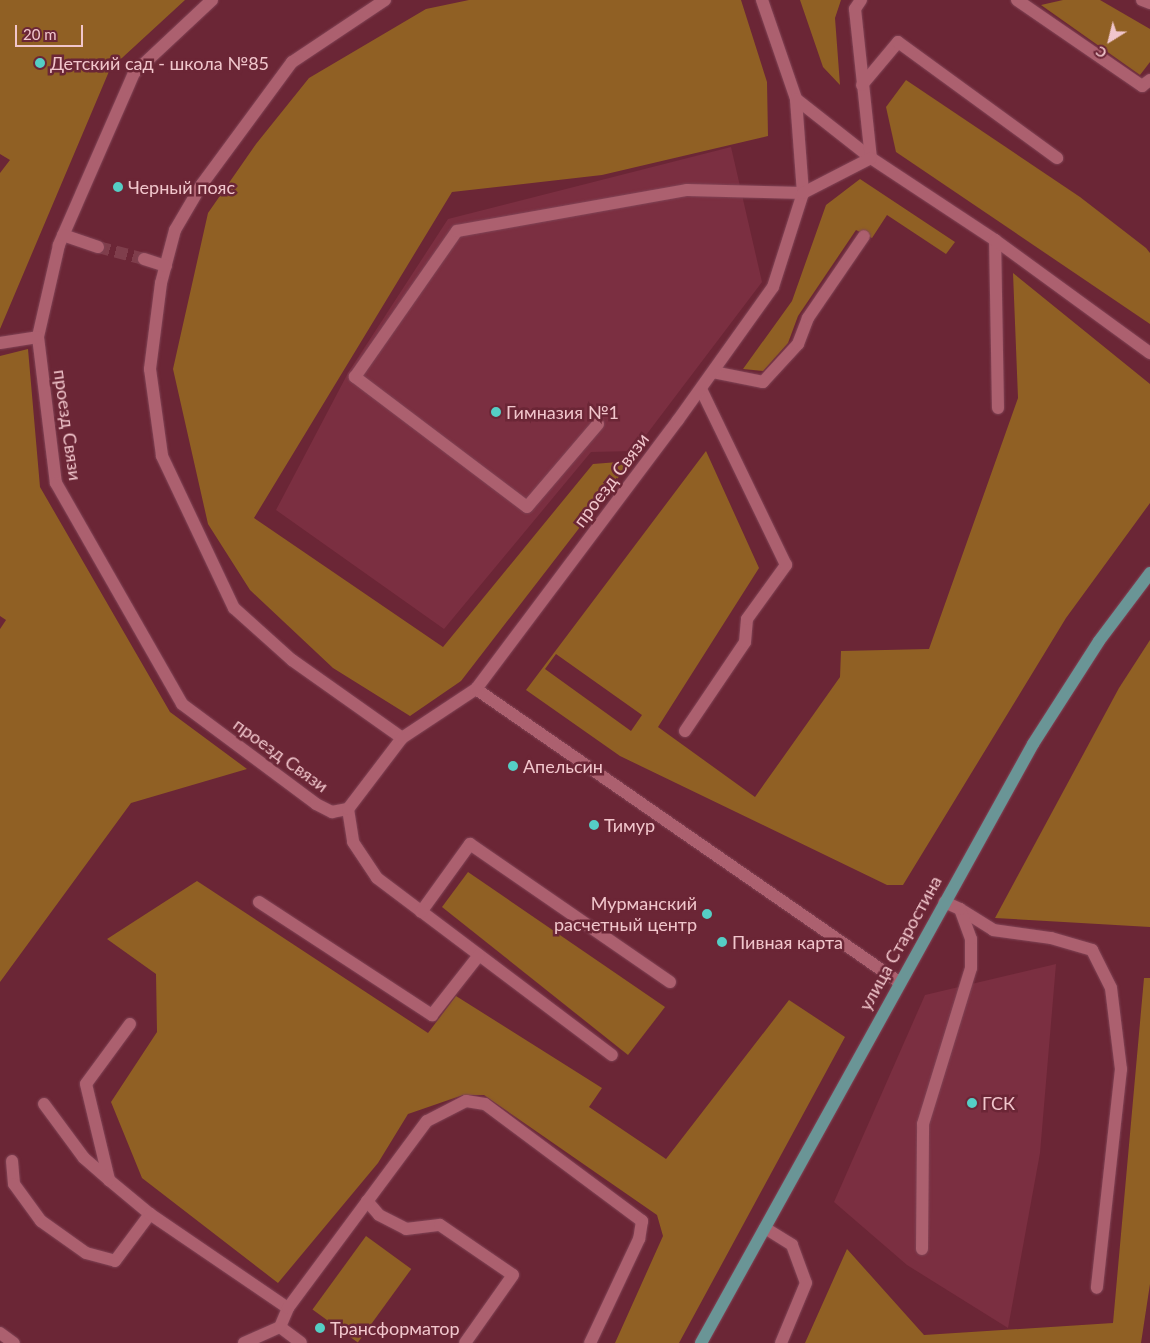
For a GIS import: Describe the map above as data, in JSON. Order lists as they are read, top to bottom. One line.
{"streets":{"main road":["улица Старостина"],"street":["проезд Связи"]},"places":["Детский сад - школа №85","Черный пояс","Гимназия №1","Апельсин","Тимур","Мурманский расчетный центр","Пивная карта","ГСК","Трансформатор"],"scale_bar":"20 m","north":"bottom left"}
